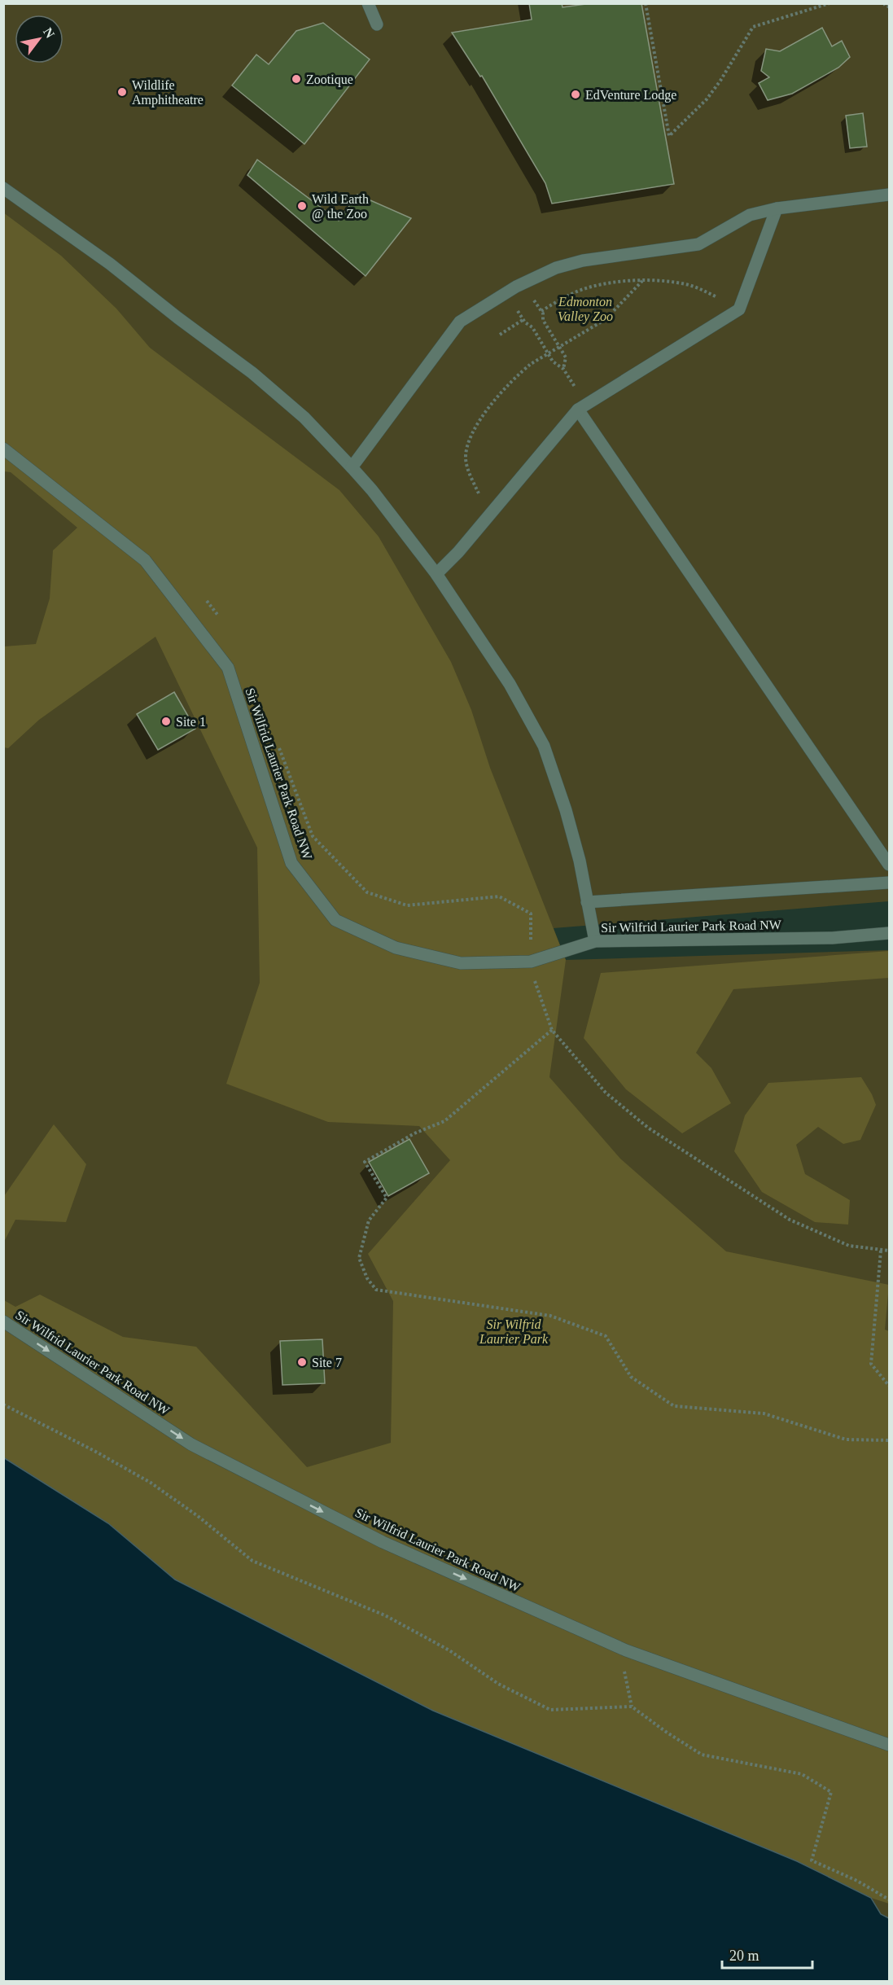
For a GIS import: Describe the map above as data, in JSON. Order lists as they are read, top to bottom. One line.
{"streets":{"street":["Sir Wilfrid Laurier Park Road NW"]},"parks":["Edmonton Valley Zoo","Sir Wilfrid Laurier Park"],"places":["Zootique","Wildlife Amphitheatre","EdVenture Lodge","Wild Earth @ the Zoo","Site 1","Site 7"],"scale_bar":"20 m","north":"top right"}
